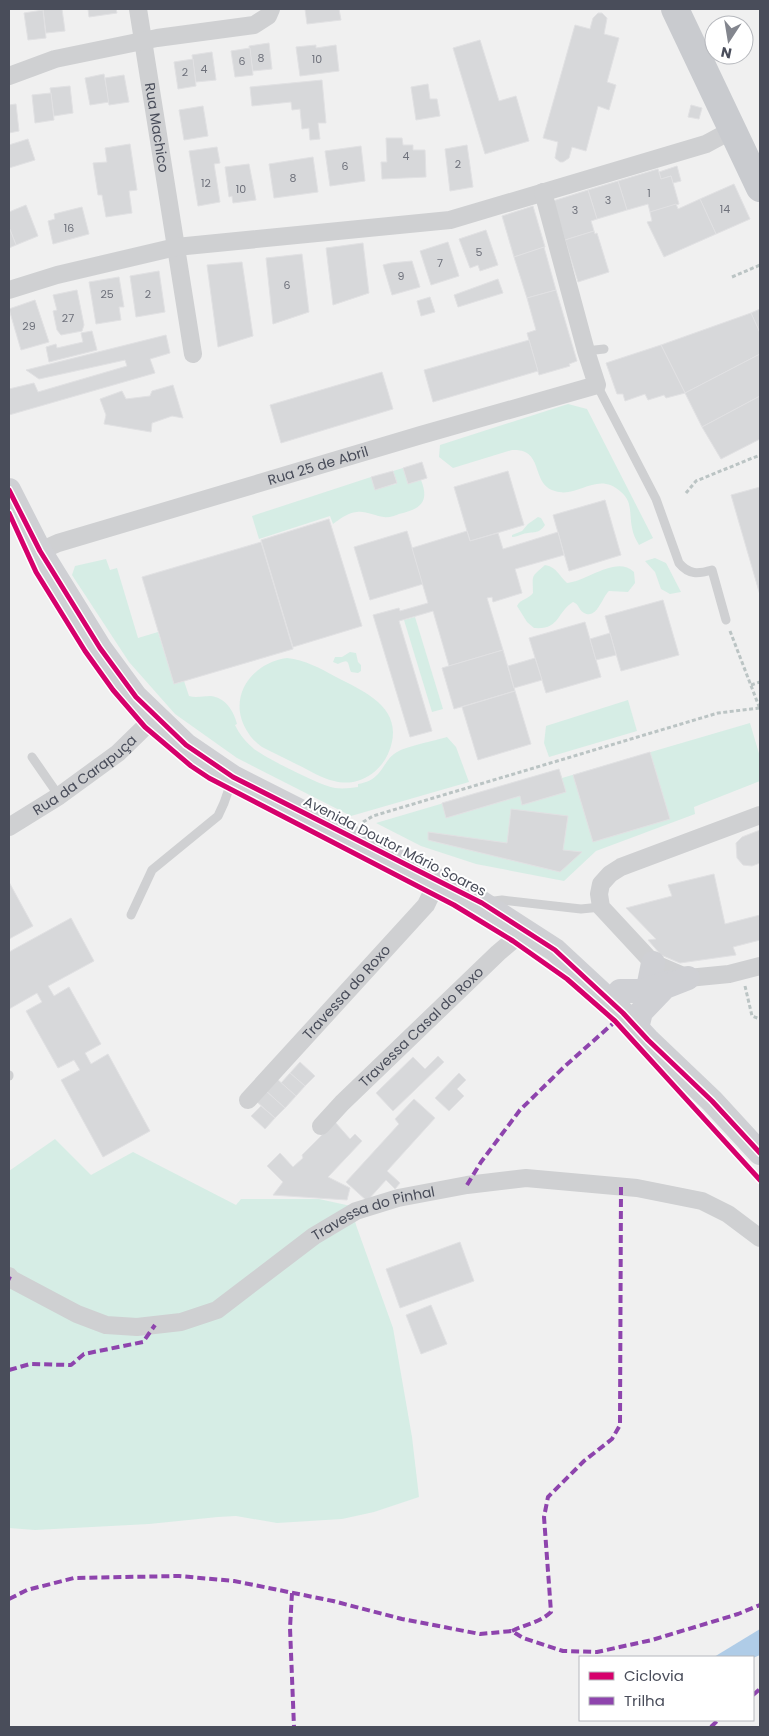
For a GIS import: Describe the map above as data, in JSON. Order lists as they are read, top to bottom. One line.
{"streets":{"street":["Rua Machico","Rua 25 de Abril","Rua da Carapuça","Avenida Doutor Mário Soares","Travessa do Roxo","Travessa Casal do Roxo","Travessa do Pinhal"]},"crossings":[["Rua 25 de Abril","Avenida Doutor Mário Soares"],["Rua da Carapuça","Avenida Doutor Mário Soares"],["Avenida Doutor Mário Soares","Travessa do Roxo"],["Avenida Doutor Mário Soares","Travessa Casal do Roxo"]],"house_numbers":["8","10","6","4","2","4","2","6","8","12","10","1","3","14","3","16","5","7","9","6","25","2","27","29"],"legend":["Ciclovia","Trilha"],"north":"bottom"}
